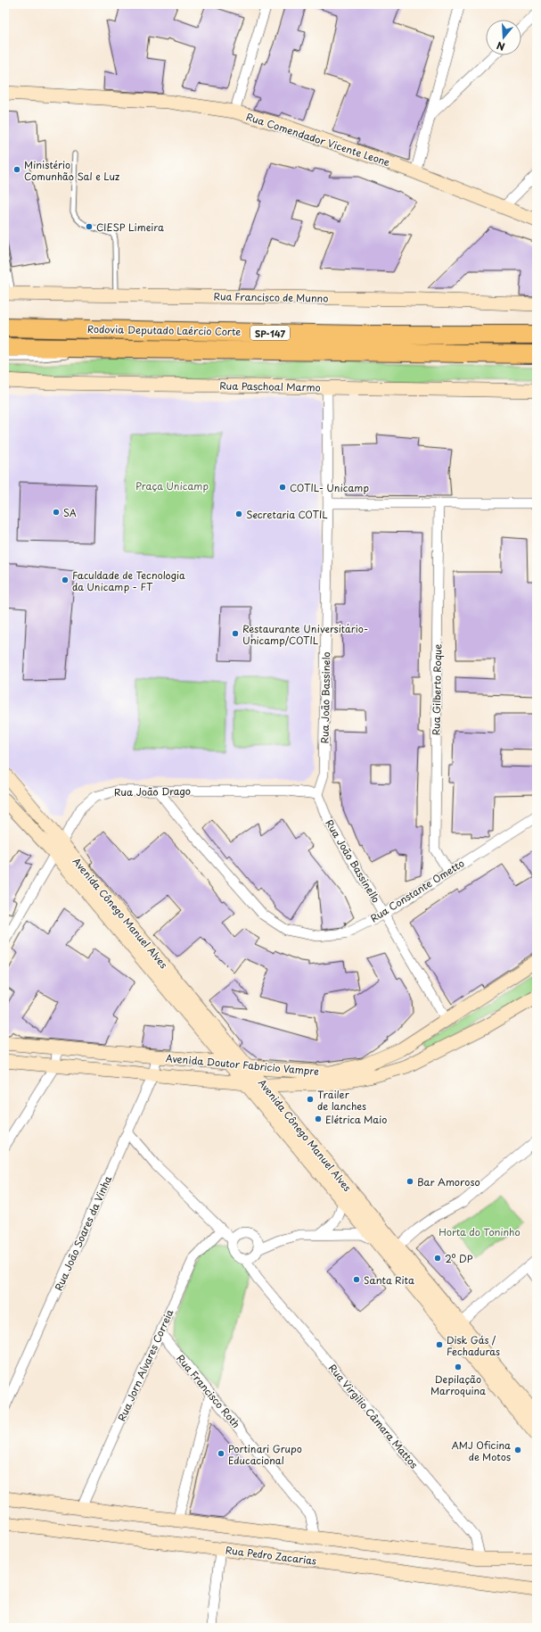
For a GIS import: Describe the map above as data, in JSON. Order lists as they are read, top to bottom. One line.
{"streets":{"highway":["Rodovia Deputado Laércio Corte","SP-147"],"street":["Rua Comendador Vicente Leone","Rua Francisco de Munno","Rua Paschoal Marmo","Rua Gilberto Roque","Rua João Bassinelo","Rua João Drago","Rua João Bassinello","Rua Constante Ometto","Avenida Cônego Manuel Alves","Avenida Doutor Fabricio Vampre","Rua João Soares da Vinha","Rua Jorn Alvares Correia","Rua Francisco Roth","Rua Virgilio Câmara Mattos","Rua Pedro Zacarias"]},"crossings":[["Rua Paschoal Marmo","Rua João Bassinelo"],["Rua Gilberto Roque","Rua Constante Ometto"],["Rua João Bassinelo","Rua João Drago"],["Rua João Bassinelo","Rua João Bassinello"],["Rua João Drago","Rua João Bassinello"],["Rua João Drago","Rua Constante Ometto"],["Rua João Drago","Avenida Cônego Manuel Alves"],["Rua João Bassinello","Rua Constante Ometto"],["Rua João Bassinello","Avenida Doutor Fabricio Vampre"],["Avenida Cônego Manuel Alves","Avenida Doutor Fabricio Vampre"],["Avenida Doutor Fabricio Vampre","Rua João Soares da Vinha"],["Rua Jorn Alvares Correia","Rua Francisco Roth"]],"parks":["Praça Unicamp","Horta do Toninho"],"places":["Ministério Comunhão Sal e Luz","CIESP Limeira","COTIL- Unicamp","SA","Secretaria COTIL","Faculdade de Tecnologia da Unicamp - FT","Restaurante Universitário- Unicamp/COTIL","Trailer de lanches","Elétrica Maio","Bar Amoroso","2º DP","Santa Rita","Disk Gás / Fechaduras","Depilação Marroquina","AMJ Oficina de Motos","Portinari Grupo Educacional"],"north":"bottom"}
